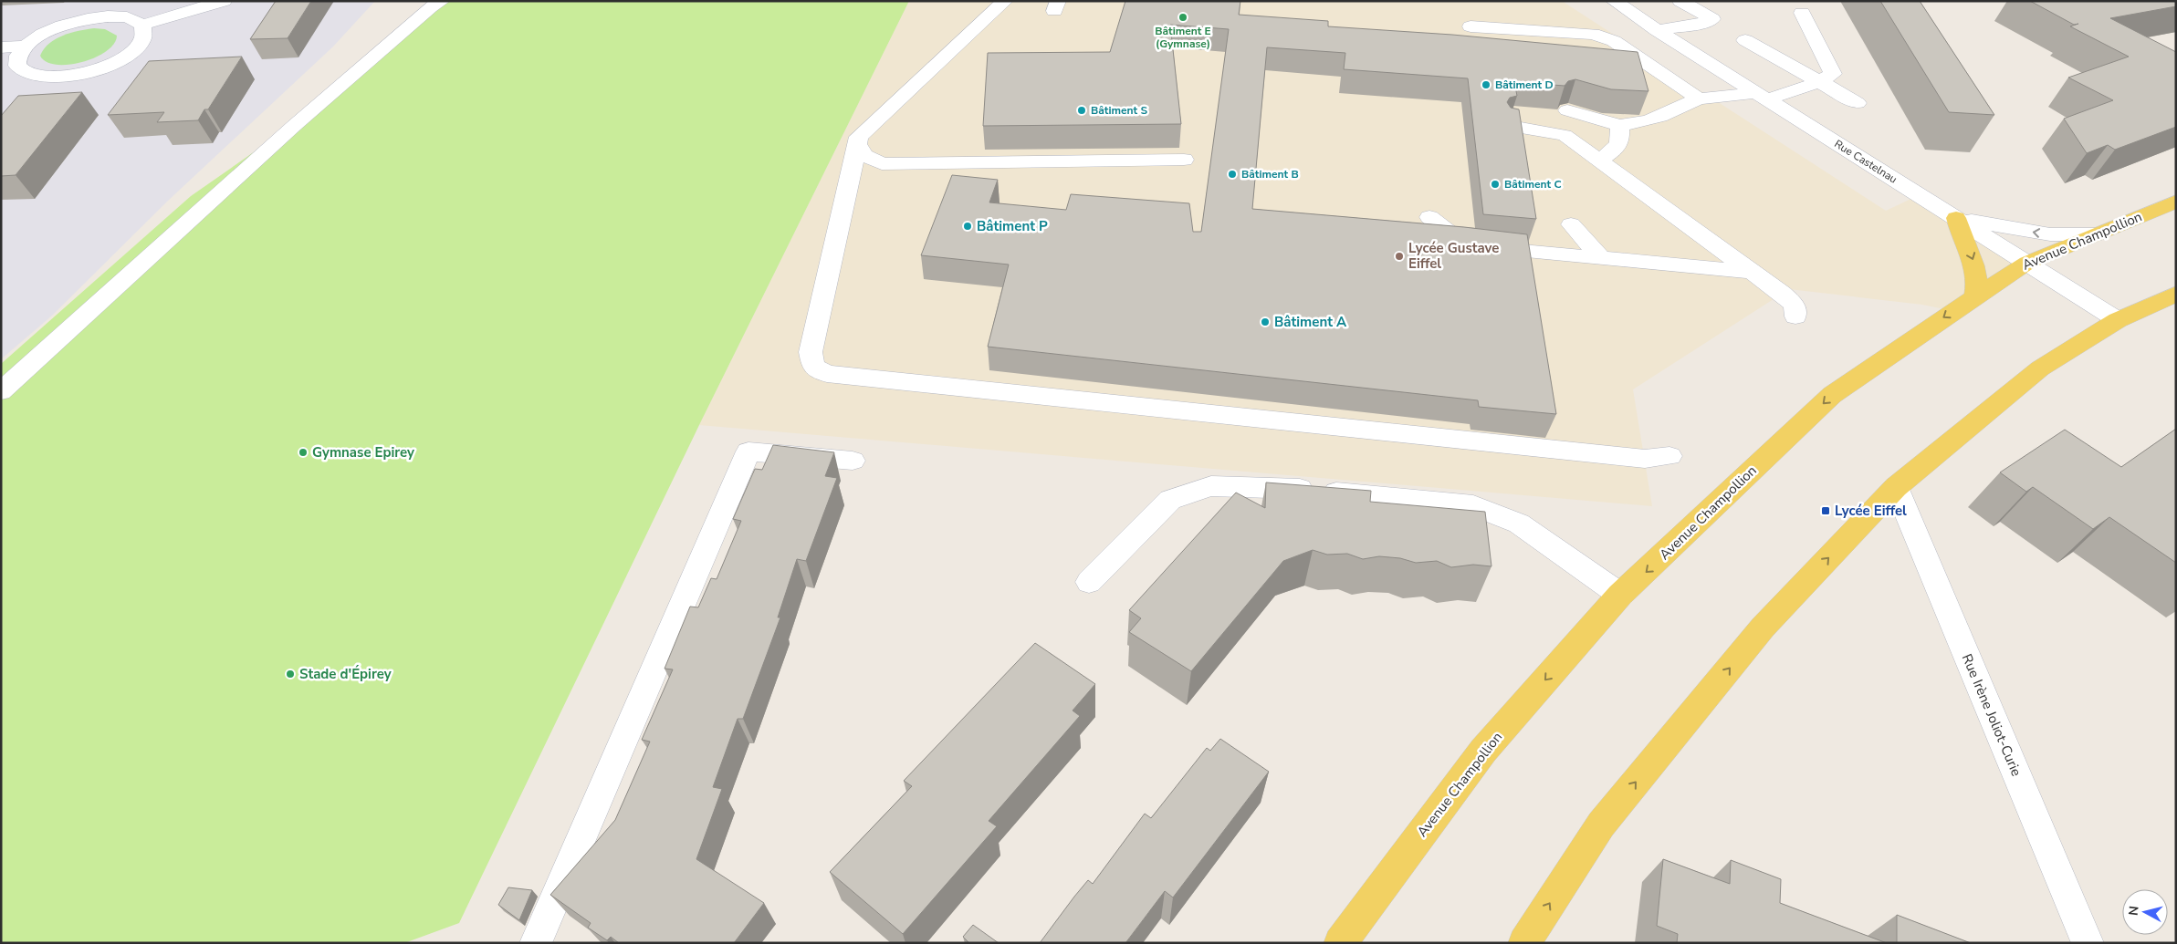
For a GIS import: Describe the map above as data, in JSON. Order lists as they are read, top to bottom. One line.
{"streets":{"main road":["Avenue Champollion"],"street":["Rue Castelnau","Rue Irène Joliot-Curie"]},"crossings":[["Rue Castelnau","Avenue Champollion"]],"places":{"other":["Bâtiment E (Gymnase)","Bâtiment D","Bâtiment S","Bâtiment B","Bâtiment C","Bâtiment P","Lycée Gustave Eiffel","Bâtiment A","Gymnase Epirey","Stade d'Épirey"],"transit":["Lycée Eiffel"]},"north":"left"}
